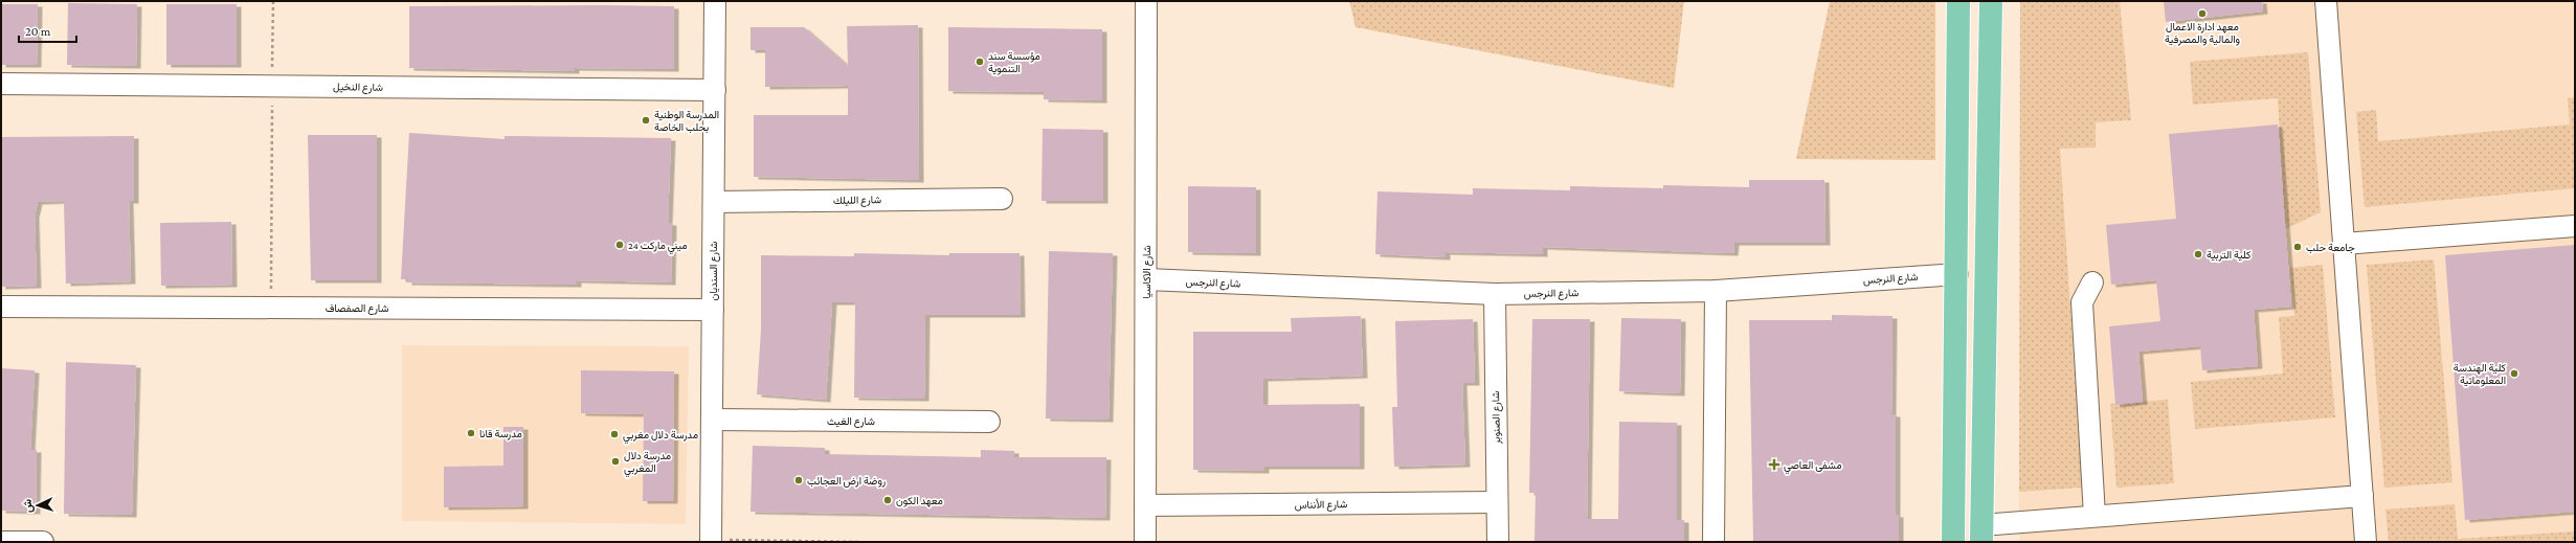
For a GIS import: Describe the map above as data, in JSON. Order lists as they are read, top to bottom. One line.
{"streets":{"street":["شارع النخيل","شارع الليلك","شارع السنديان","شارع الاكاسيا","شارع النرجس","شارع الصفصاف","شارع الصنوبر","شارع الغيث","شارع الأنناس"]},"crossings":[["شارع النخيل","شارع السنديان"],["شارع الليلك","شارع السنديان"],["شارع السنديان","شارع الصفصاف"],["شارع السنديان","شارع الغيث"],["شارع الاكاسيا","شارع النرجس"],["شارع الاكاسيا","شارع الأنناس"],["شارع النرجس","شارع الصنوبر"],["شارع الصنوبر","شارع الأنناس"]],"places":{"other":["معهد ادارة الاعمال والمالية والمصرفية","مؤسسة سند التنموية","المدرسة الوطنية بحلب الخاصة","ميني ماركت 24","جامعة حلب","كلية التربية","كلية الهندسة المعلوماتية","مدرسة قانا","مدرسة دلال مغربي","مدرسة دلال المغربي","روضة ارض العجائب","معهد الكون"],"health":["مشفى العاصي"]},"scale_bar":"20 m","north":"left"}
